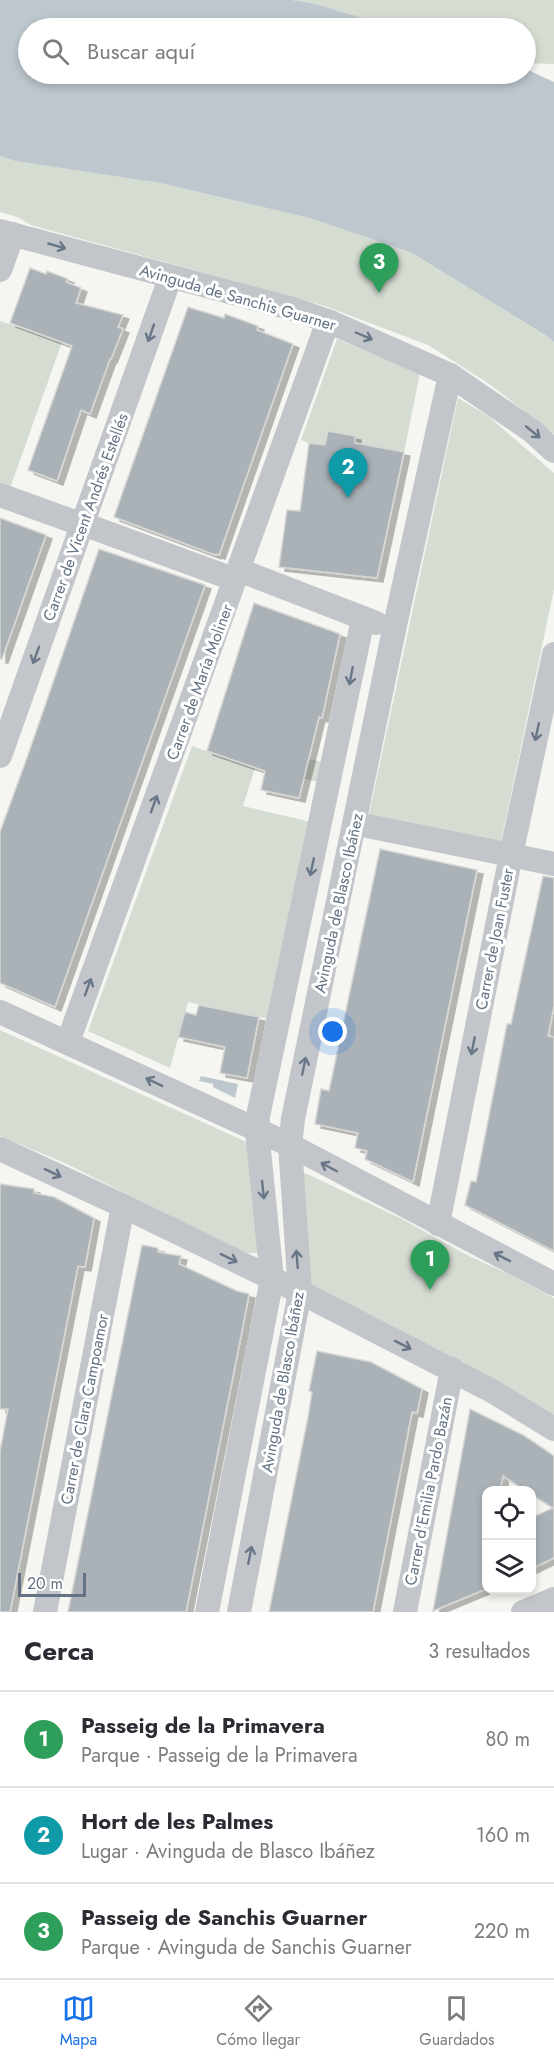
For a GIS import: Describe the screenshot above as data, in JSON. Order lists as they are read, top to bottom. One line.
{"streets":{"street":["Avinguda de Sanchis Guarner","Carrer de Vicent Andrés Estellés","Carrer de María Moliner","Avinguda de Blasco Ibáñez","Carrer de Joan Fuster","Carrer de Clara Campoamor","Carrer d'Emilia Pardo Bazán"]},"crossings":[["Avinguda de Sanchis Guarner","Carrer de Vicent Andrés Estellés"],["Avinguda de Sanchis Guarner","Carrer de María Moliner"],["Avinguda de Sanchis Guarner","Avinguda de Blasco Ibáñez"]],"one_way":["Avinguda de Sanchis Guarner","Carrer de Vicent Andrés Estellés","Carrer de María Moliner","Carrer de Joan Fuster"],"scale_bar":"20 m","page":{"search":"Buscar aquí","pins":["3","2","1"],"scale":"20 m","heading":["Cerca","3 resultados"],"list":[{"mark":"1","name":"Passeig de la Primavera","note":"Parque · Passeig de la Primavera","value":"80 m"},{"mark":"2","name":"Hort de les Palmes","note":"Lugar · Avinguda de Blasco Ibáñez","value":"160 m"},{"mark":"3","name":"Passeig de Sanchis Guarner","note":"Parque · Avinguda de Sanchis Guarner","value":"220 m"}],"nav":["Mapa","Cómo llegar","Guardados"]}}
